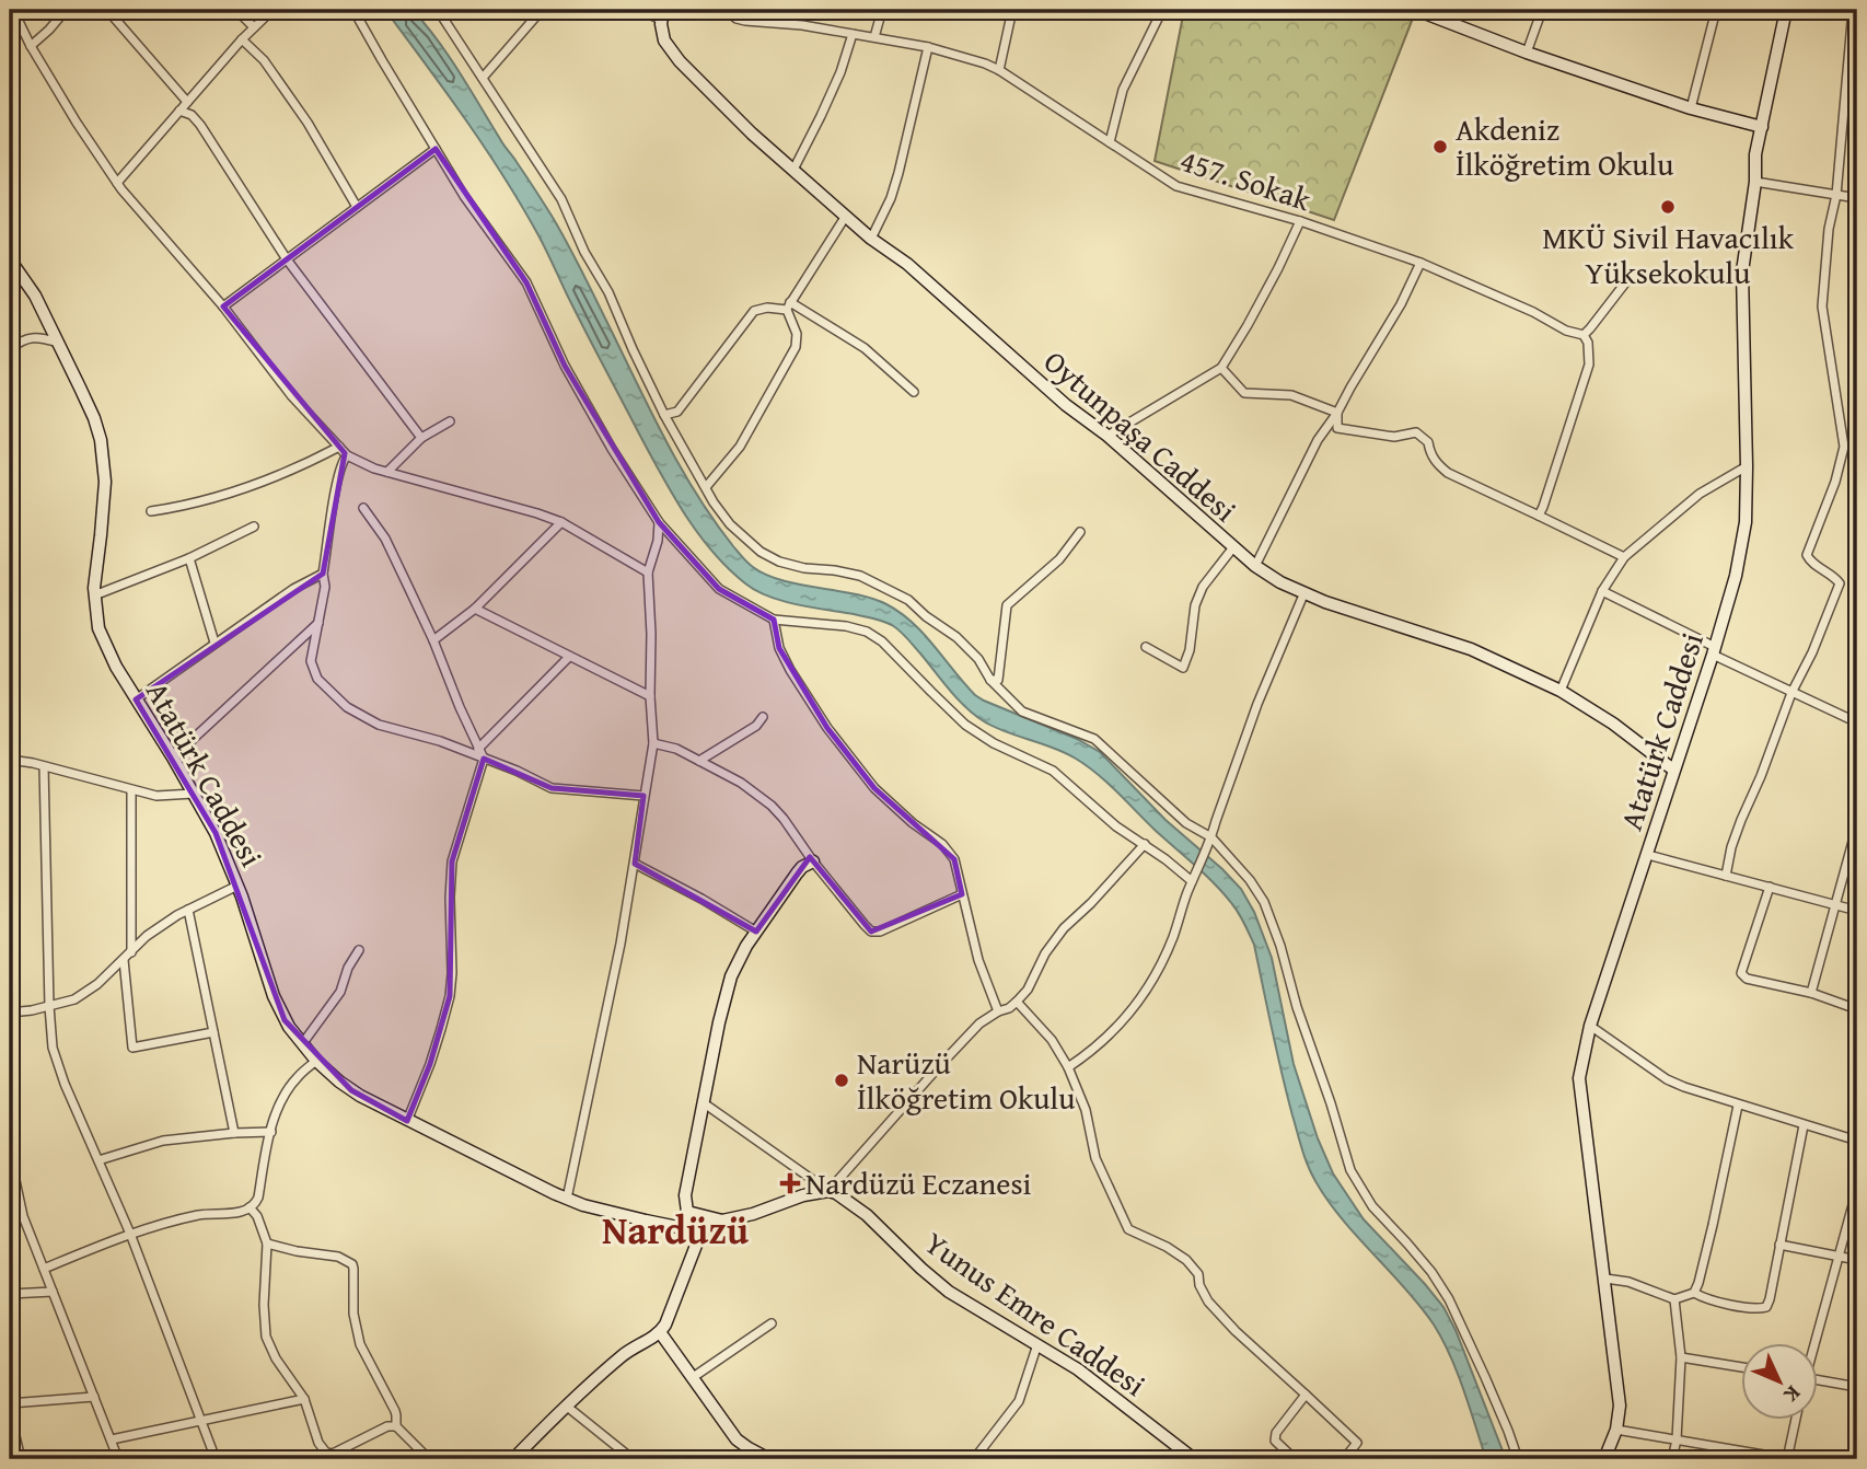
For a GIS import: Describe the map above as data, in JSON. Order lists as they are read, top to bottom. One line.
{"streets":{"street":["457. Sokak","Oytunpaşa Caddesi","Atatürk Caddesi","Yunus Emre Caddesi"]},"crossings":[["Oytunpaşa Caddesi","Atatürk Caddesi"]],"districts":["Nardüzü"],"places":{"other":["Akdeniz İlköğretim Okulu","MKÜ Sivil Havacılık Yüksekokulu","Narüzü İlköğretim Okulu"],"health":["Nardüzü Eczanesi"]},"north":"bottom right"}
